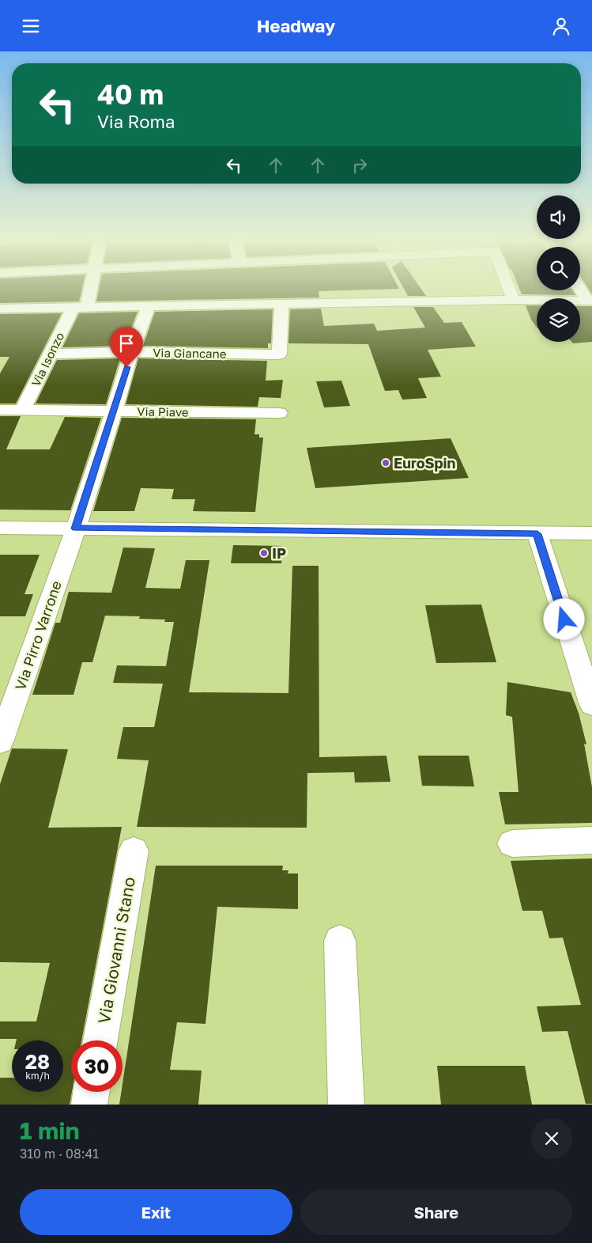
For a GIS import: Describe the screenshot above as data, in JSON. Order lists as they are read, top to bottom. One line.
{"streets":{"street":["Via Giancane","Via Isonzo","Via Piave","Via Pirro Varrone","Via Giovanni Stano"]},"crossings":[["Via Giancane","Via Isonzo"],["Via Giancane","Via Pirro Varrone"],["Via Isonzo","Via Piave"],["Via Piave","Via Pirro Varrone"]],"places":["EuroSpin","IP"],"page":{"header":"Headway","turn":["40 m","Via Roma"],"speed":"28 km/h","limit":"30","heading":["1 min","310 m · 08:41"],"buttons":["Exit","Share"]}}
